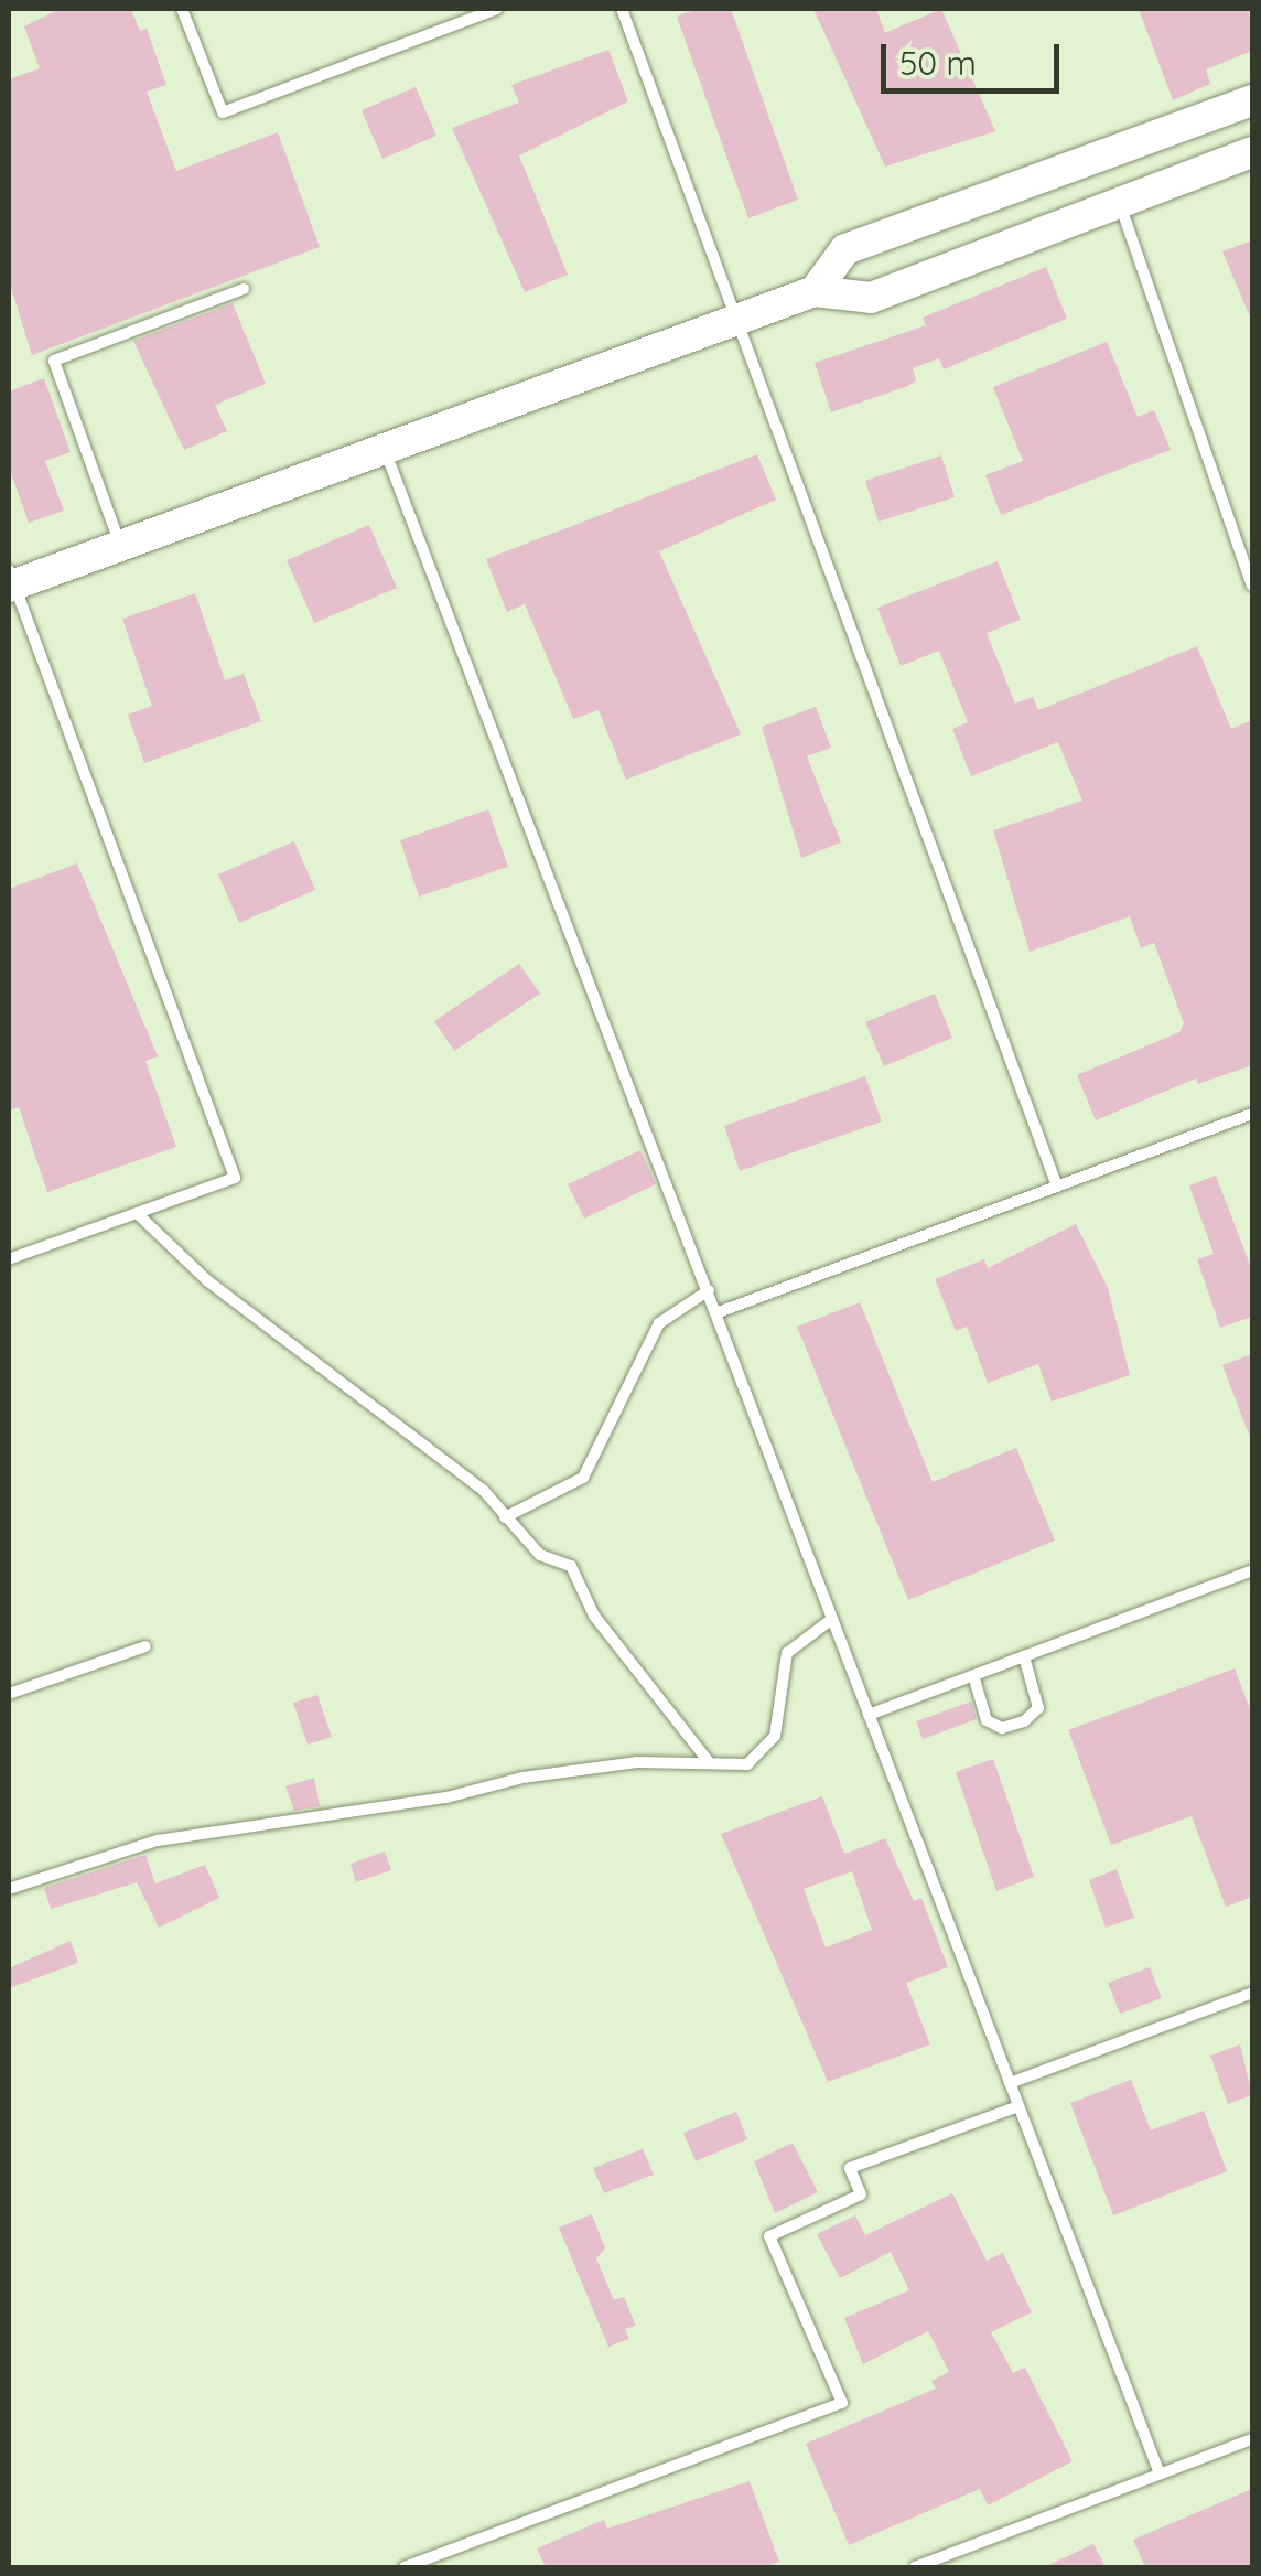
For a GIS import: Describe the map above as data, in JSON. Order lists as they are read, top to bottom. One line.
{"scale_bar":"50 m"}
